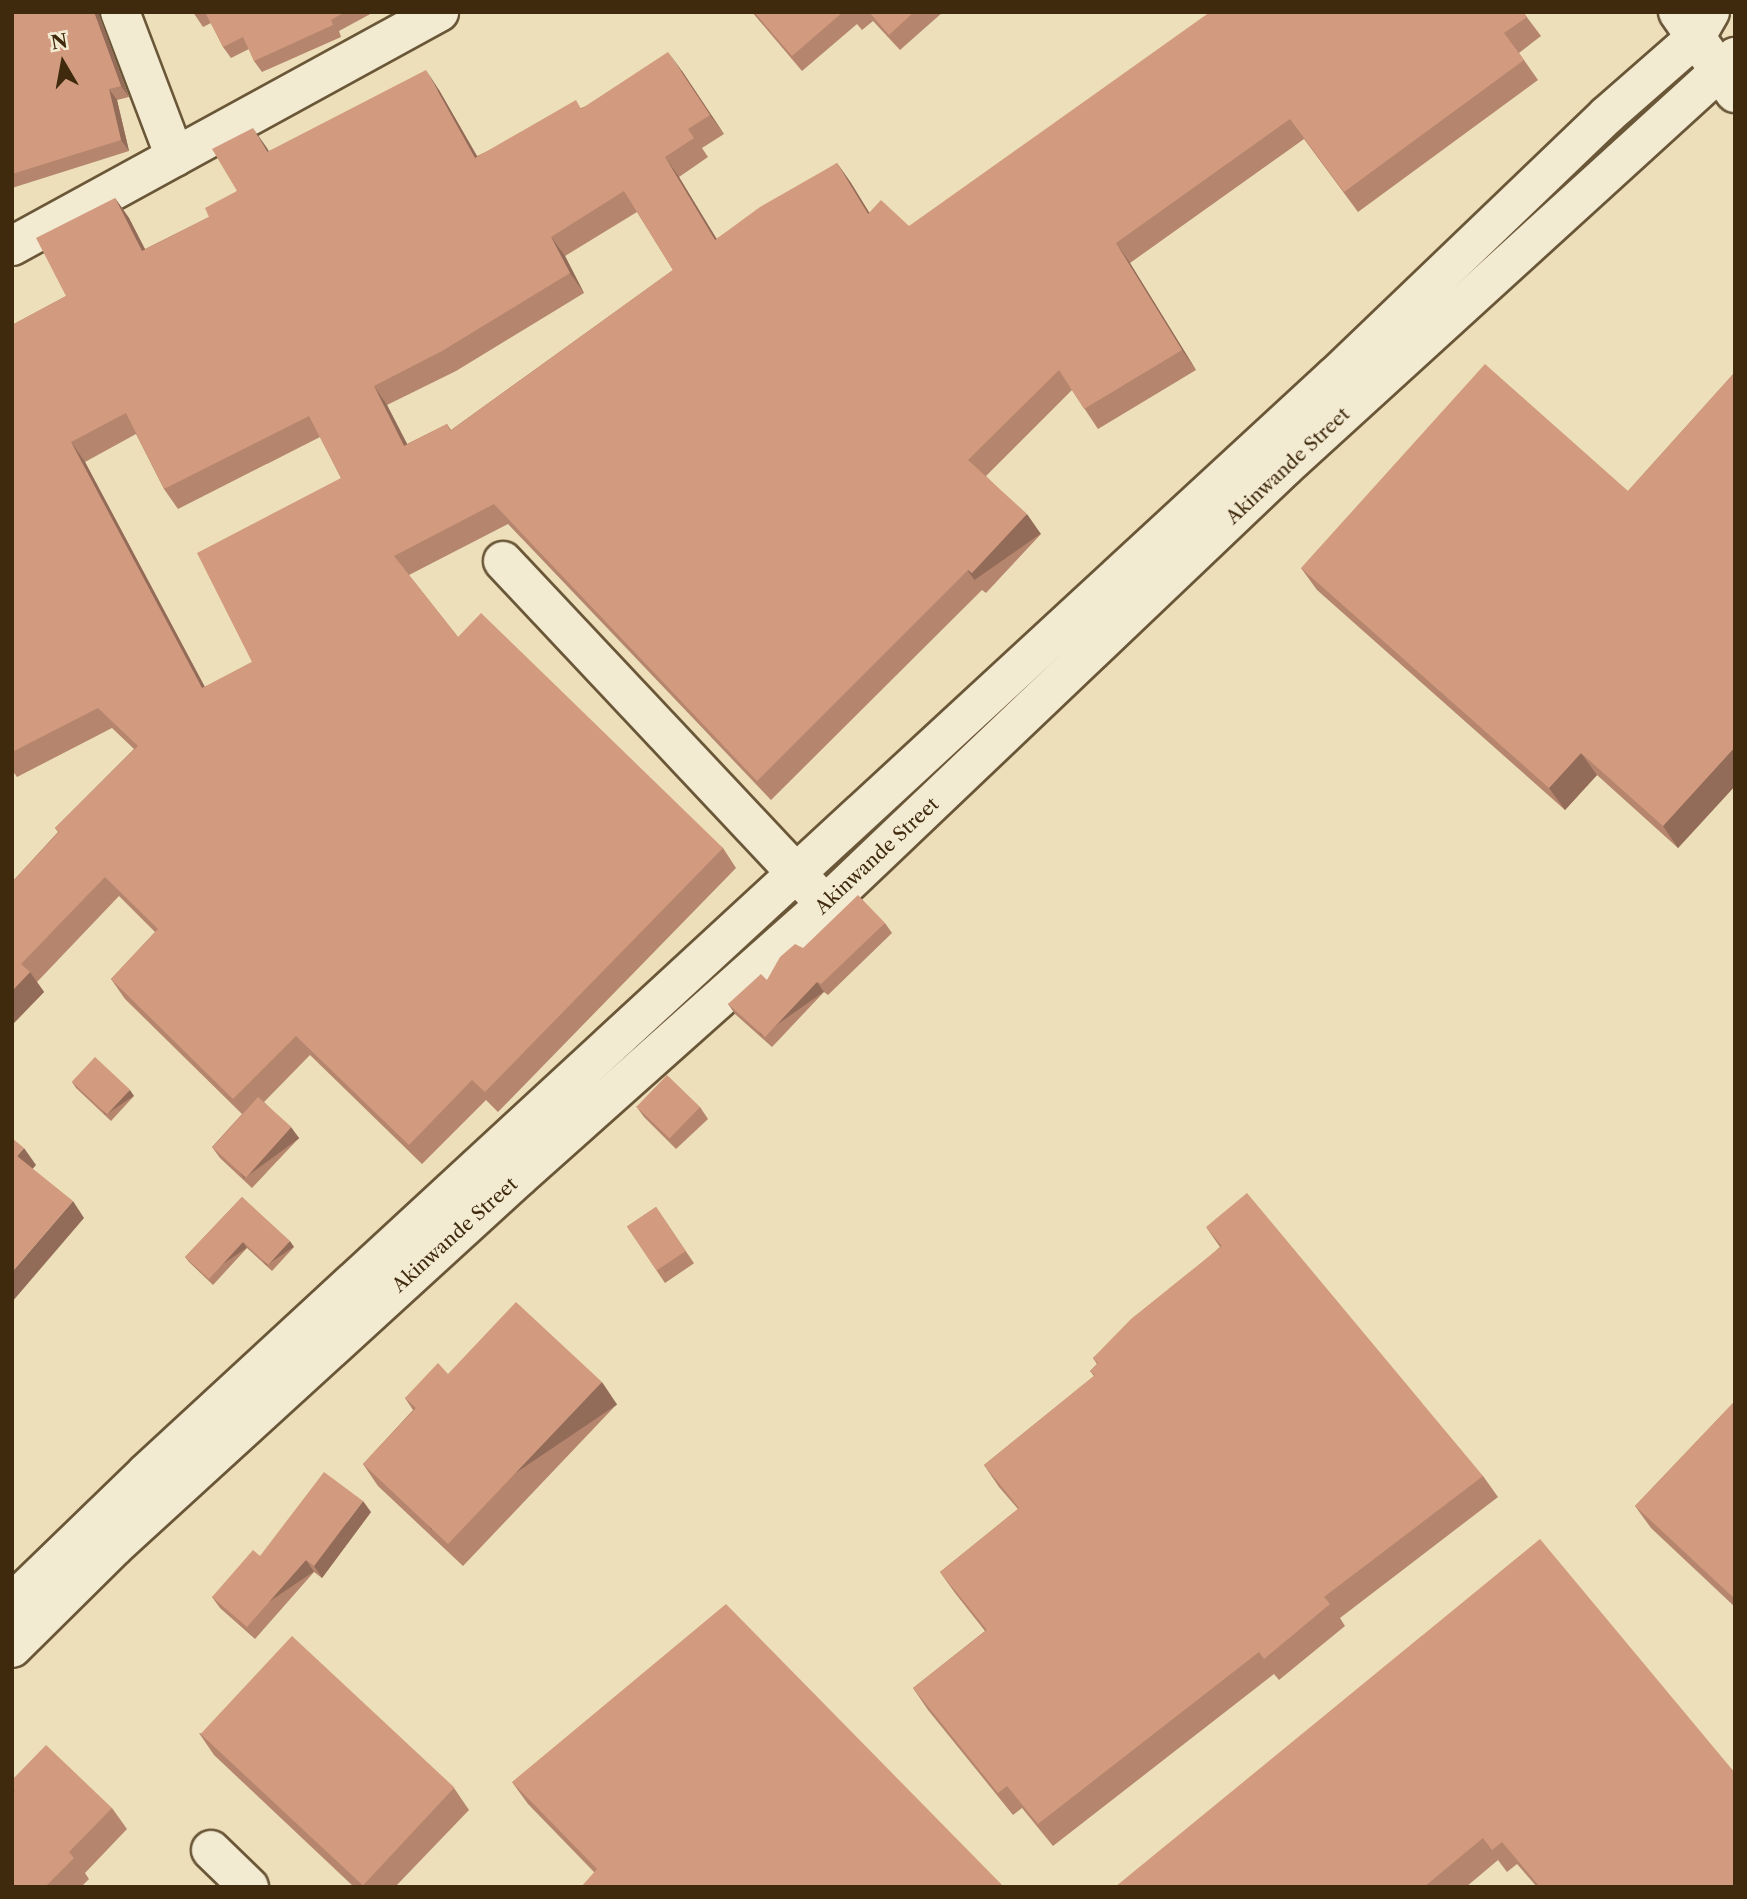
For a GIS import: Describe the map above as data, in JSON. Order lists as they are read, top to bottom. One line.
{"streets":{"street":["Akinwande Street"]},"north":"top"}
